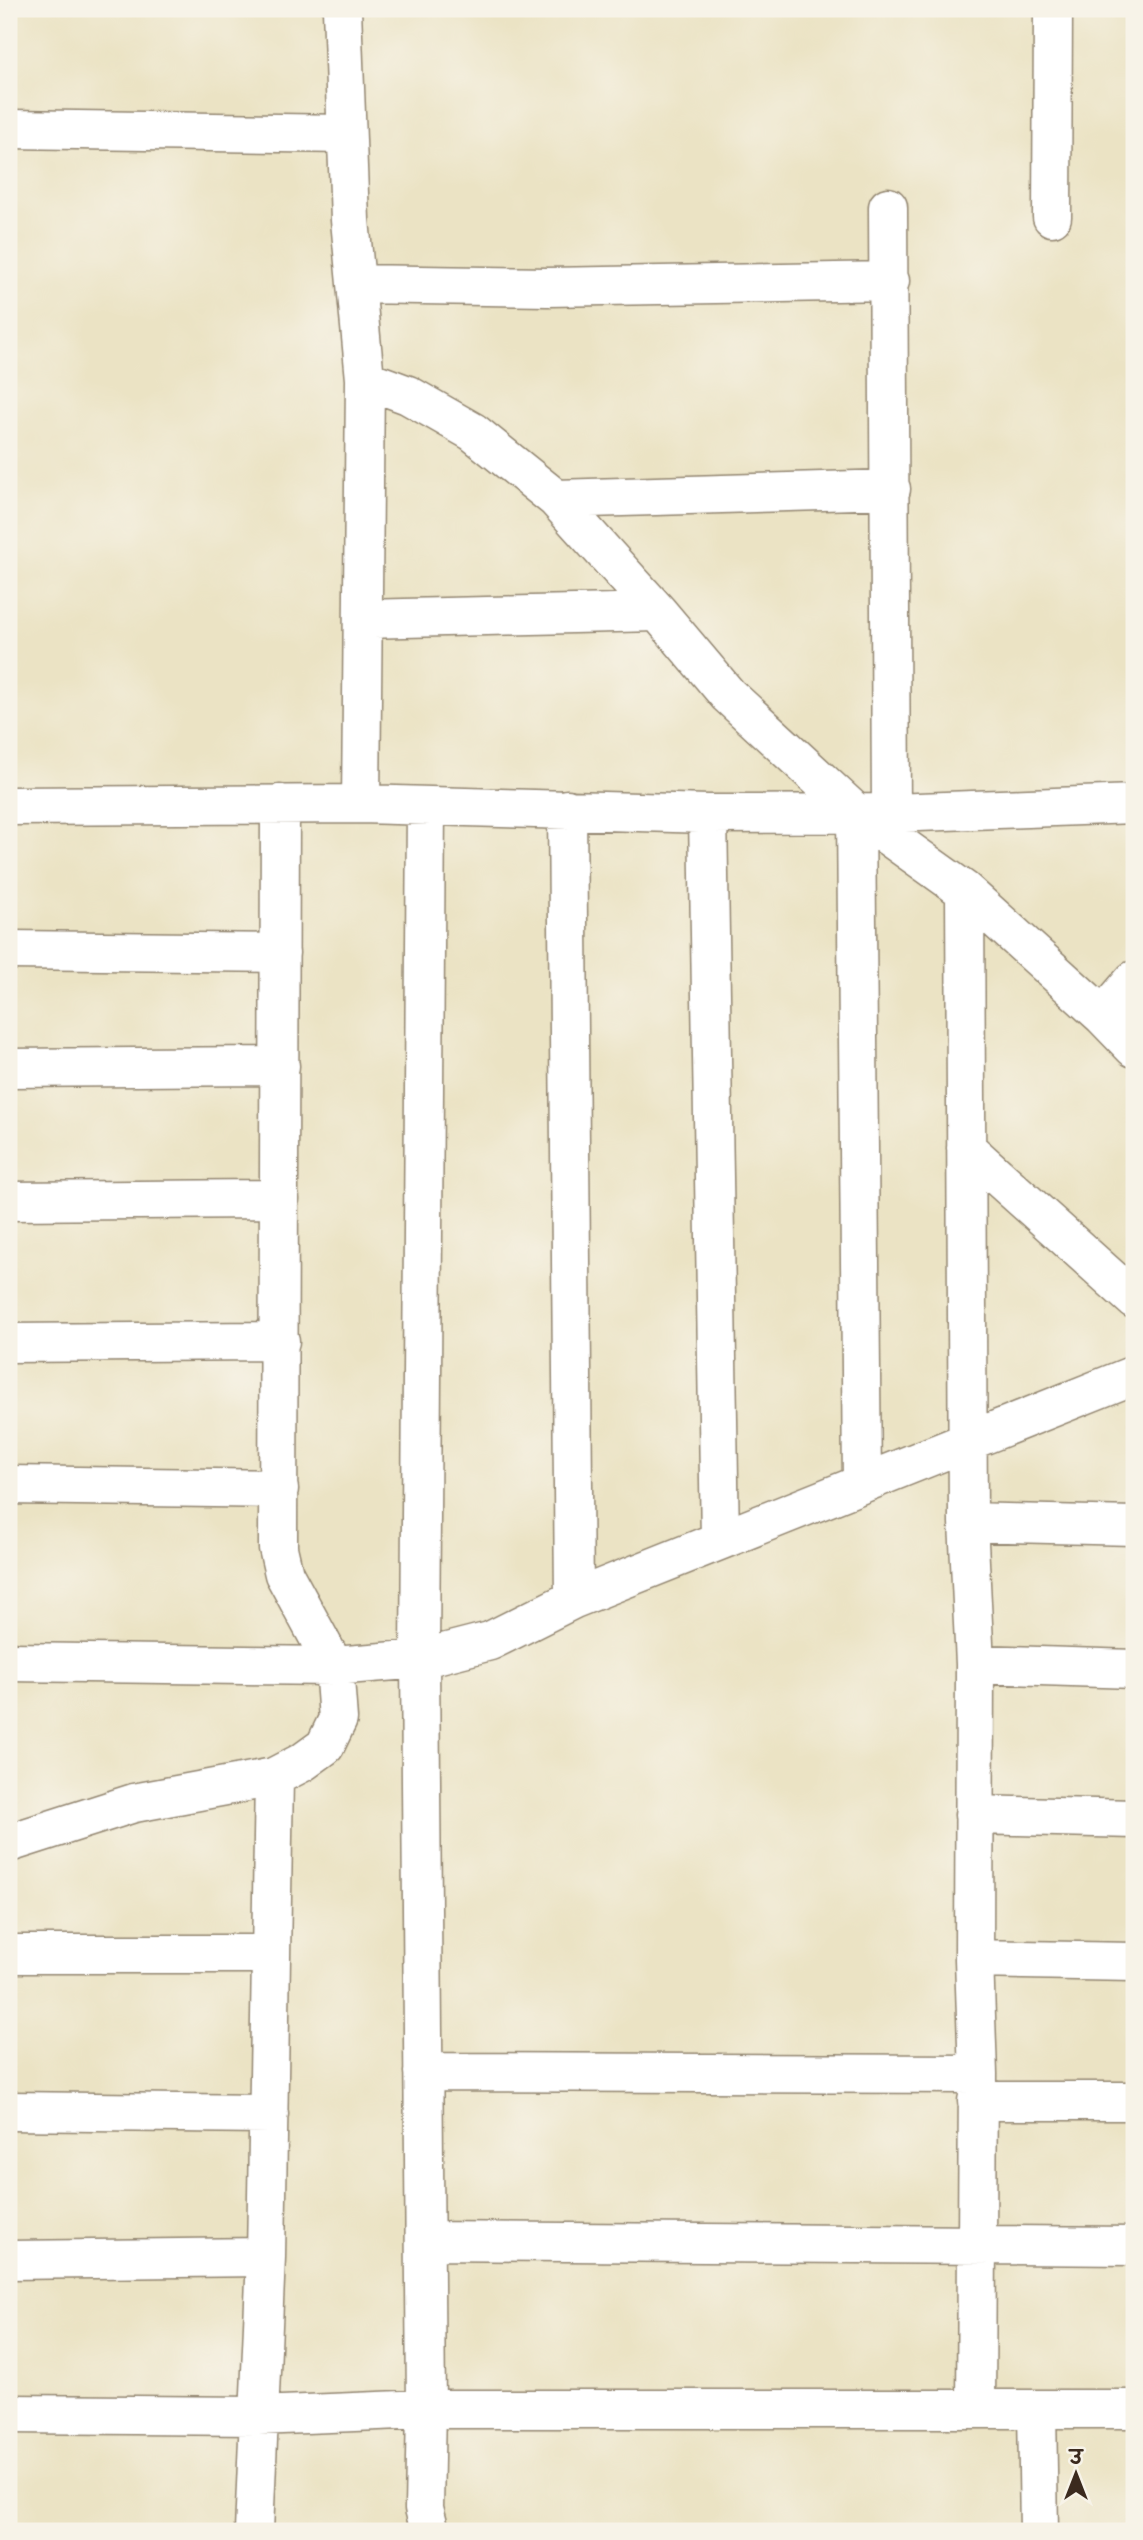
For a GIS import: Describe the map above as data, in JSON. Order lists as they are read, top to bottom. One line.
{"north":"top"}
